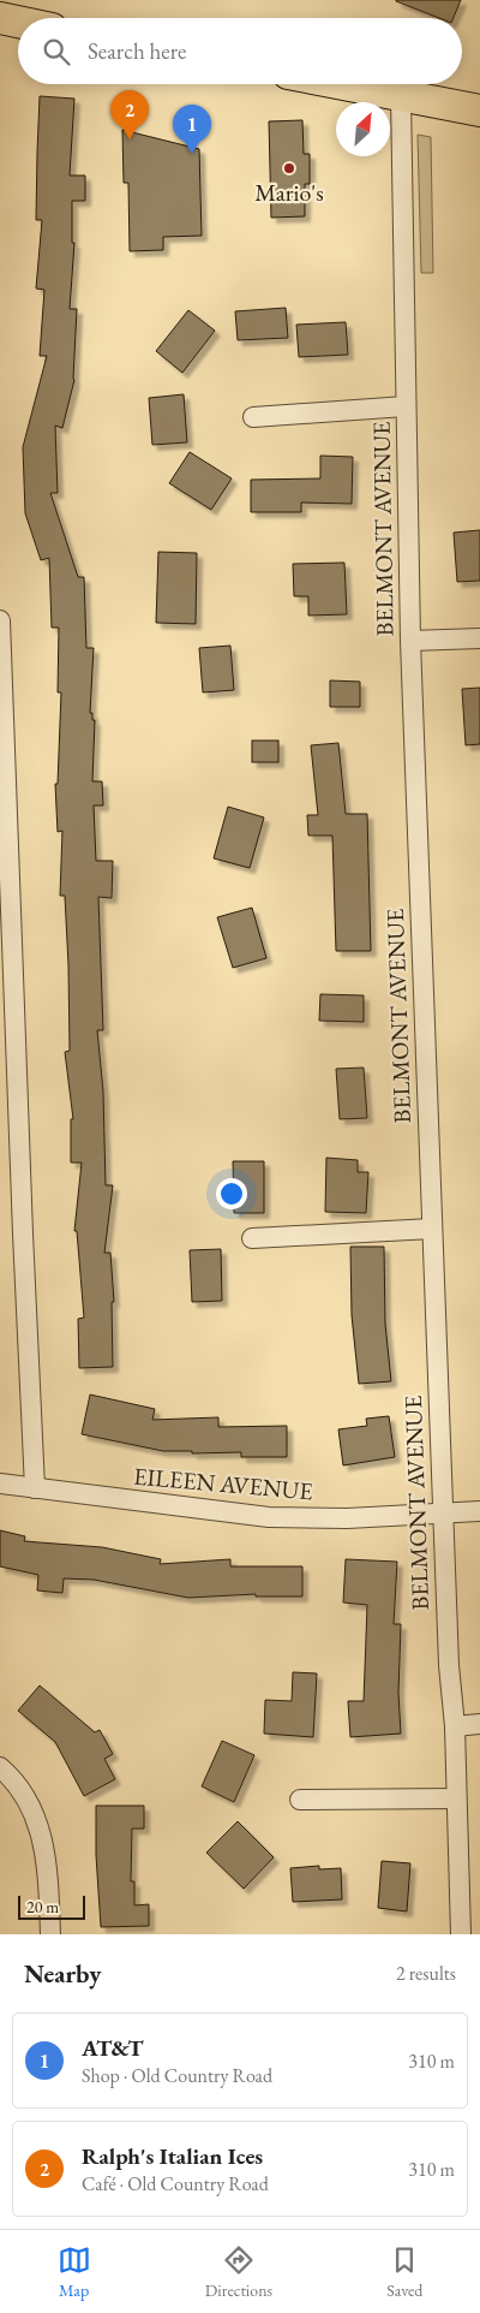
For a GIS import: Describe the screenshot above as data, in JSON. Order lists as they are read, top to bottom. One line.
{"streets":{"street":["BELMONT AVENUE","EILEEN AVENUE"]},"crossings":[["BELMONT AVENUE","EILEEN AVENUE"]],"places":["Mario's"],"scale_bar":"20 m","north":"top right","page":{"search":"Search here","pins":["2","1"],"scale":"20 m","heading":["Nearby","2 results"],"list":[{"mark":"1","name":"AT&T","note":"Shop · Old Country Road","value":"310 m"},{"mark":"2","name":"Ralph's Italian Ices","note":"Café · Old Country Road","value":"310 m"}],"nav":["Map","Directions","Saved"]}}
